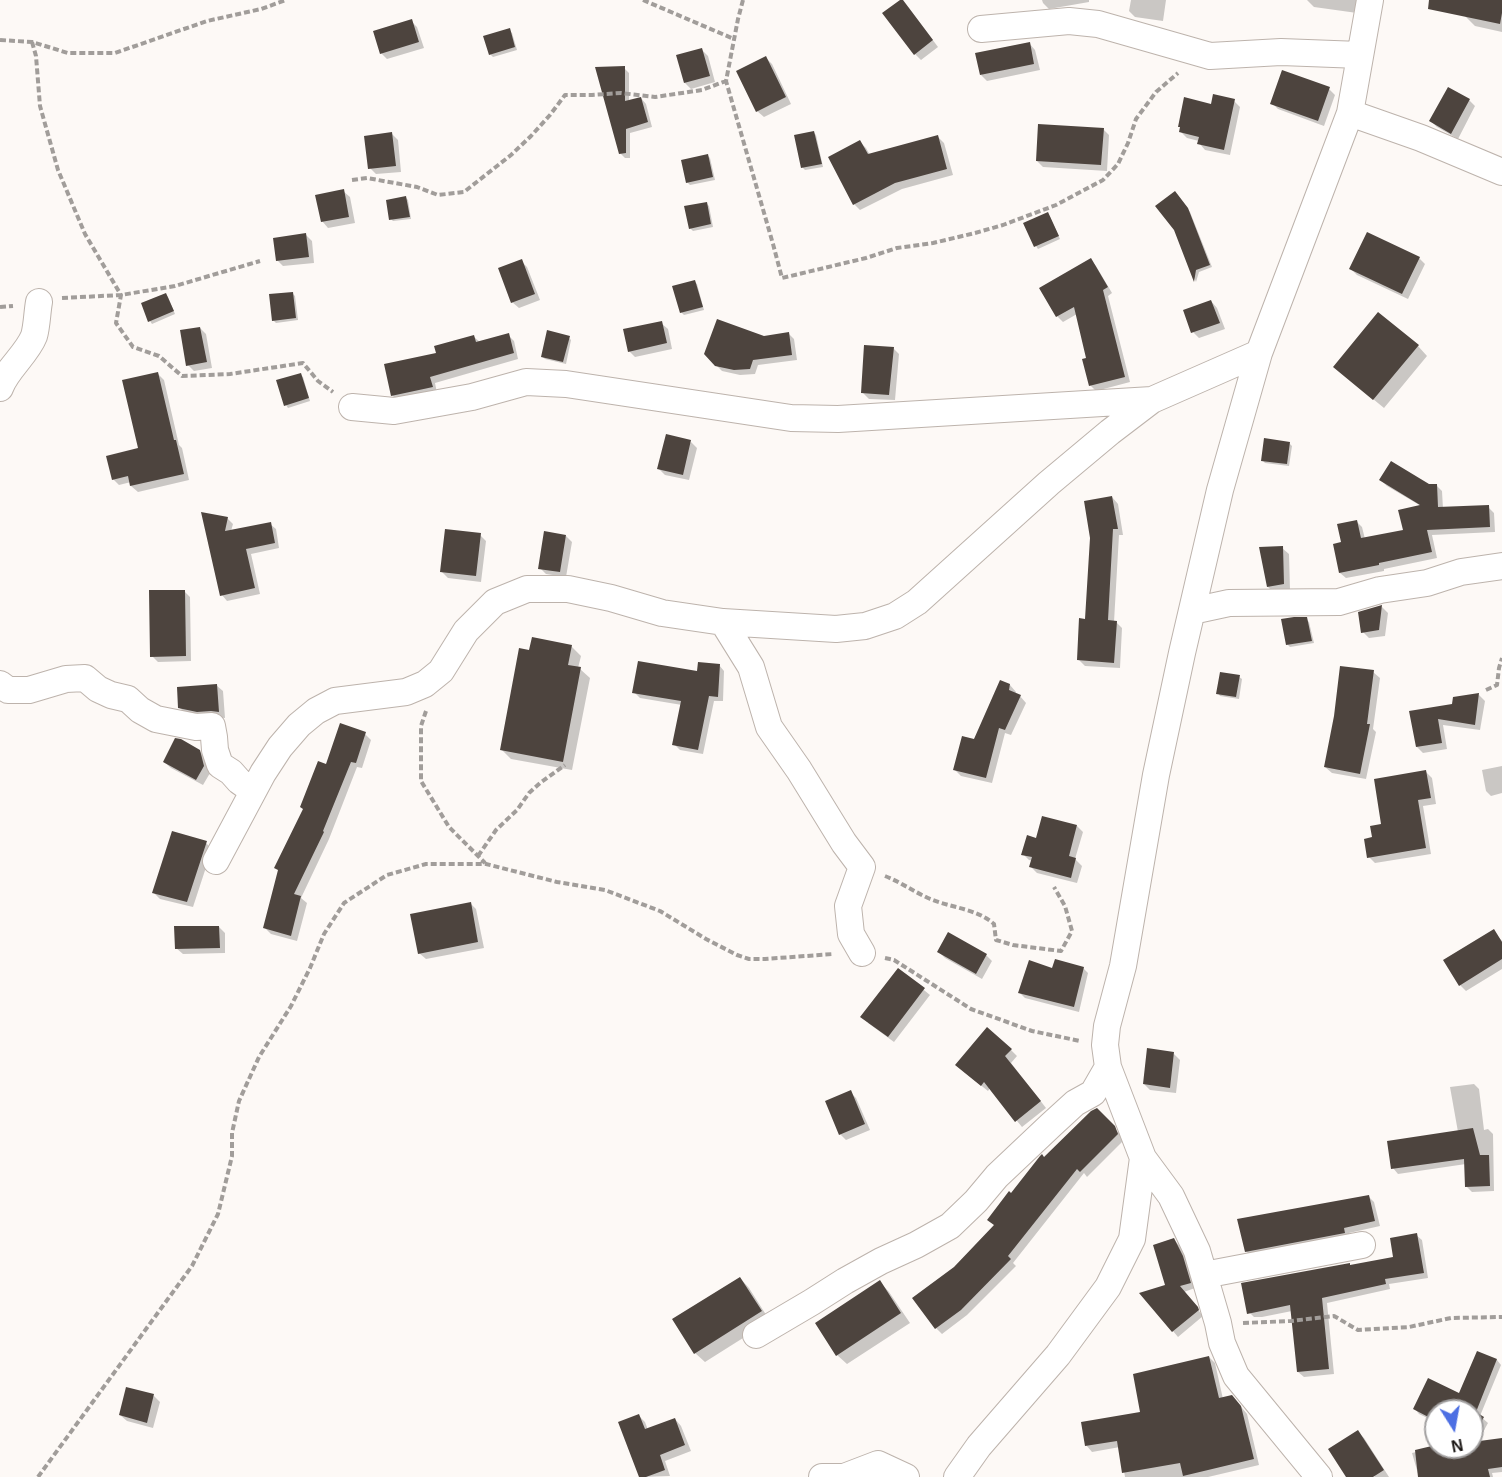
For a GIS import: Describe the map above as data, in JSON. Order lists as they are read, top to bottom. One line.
{"north":"bottom"}
